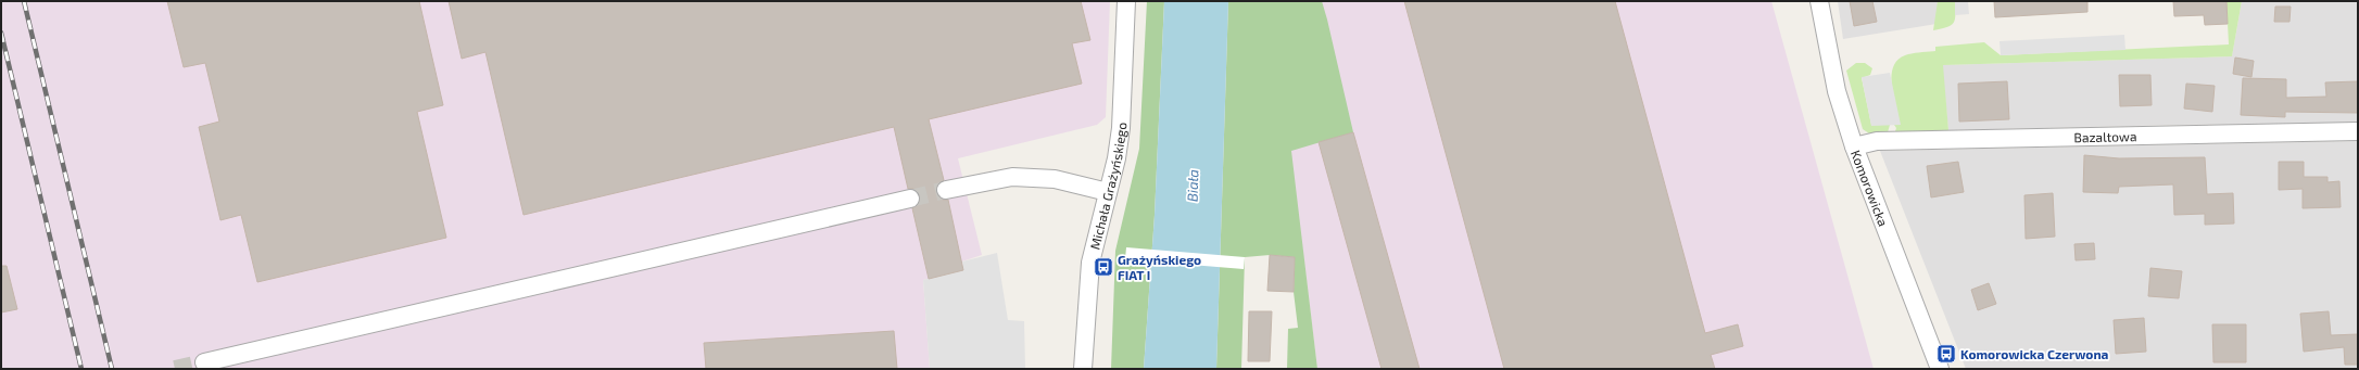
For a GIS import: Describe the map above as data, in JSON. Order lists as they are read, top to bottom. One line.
{"streets":{"street":["Bazaltowa","Michała Grażyńskiego","Komorowicka"]},"crossings":[["Bazaltowa","Komorowicka"]],"water":["Biała"],"places":{"bus stop":["Grażyńskiego FIAT I","Komorowicka Czerwona"]}}
